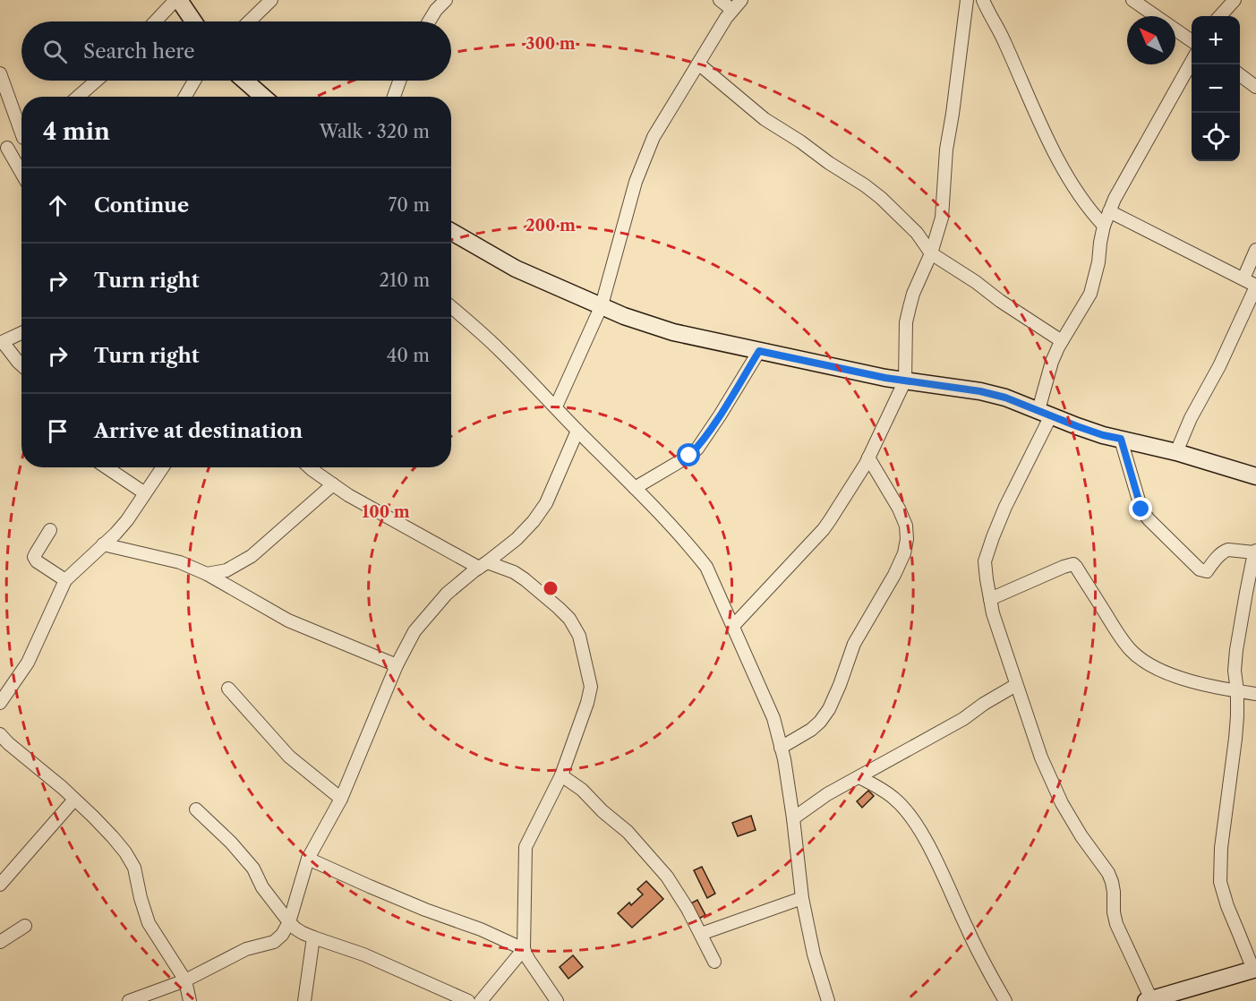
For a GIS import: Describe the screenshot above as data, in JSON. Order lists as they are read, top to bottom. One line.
{"north":"top left","page":{"map_buttons":["+","−"],"search":"Search here","heading":["4 min","Walk · 320 m"],"list":[["Continue","70 m"],["Turn right","210 m"],["Turn right","40 m"],"Arrive at destination"]},"rings":["300 m","200 m","100 m"]}
